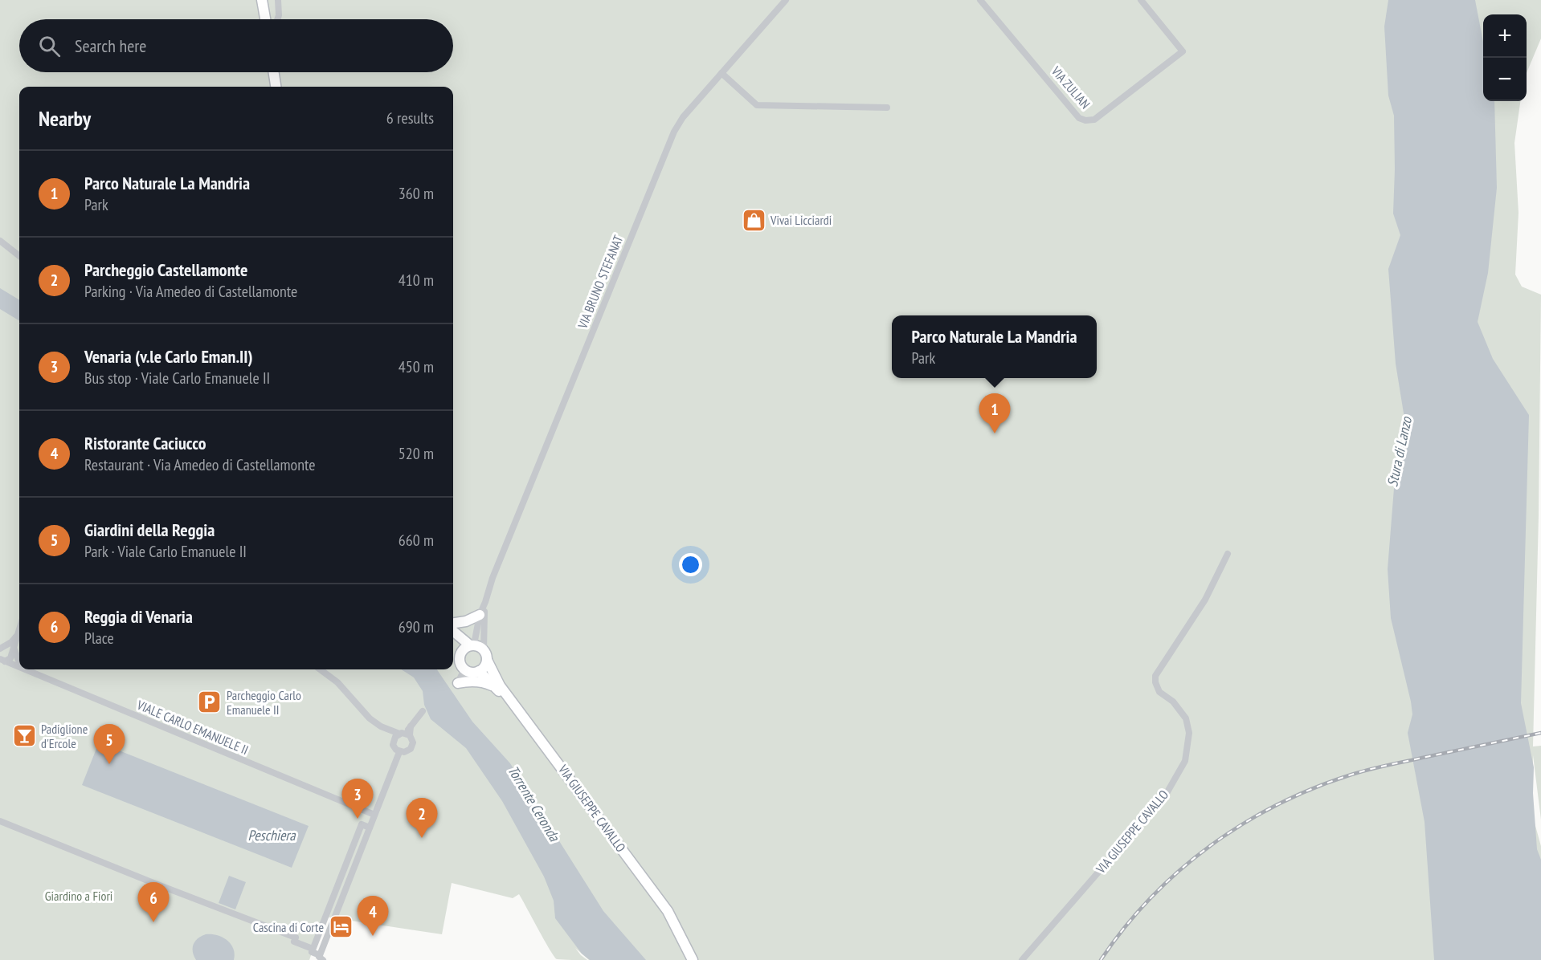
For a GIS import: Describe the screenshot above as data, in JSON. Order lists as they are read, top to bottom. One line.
{"streets":{"street":["VIA ZULIAN","VIA BRUNO STEFANAT","VIALE CARLO EMANUELE II","VIA GIUSEPPE CAVALLO"]},"crossings":[["VIA BRUNO STEFANAT","VIA GIUSEPPE CAVALLO"]],"water":["Stura di Lanzo","Torrente Ceronda","Peschiera"],"parks":["Giardino a Fiori"],"places":{"shop":["Vivai Licciardi"],"parking":["Parcheggio Carlo Emanuele II"],"bar":["Padiglione d'Ercole"],"hotel":["Cascina di Corte"]},"page":{"map_buttons":["+","−"],"search":"Search here","heading":["Nearby","6 results"],"list":[{"mark":"1","name":"Parco Naturale La Mandria","note":"Park","value":"360 m"},{"mark":"2","name":"Parcheggio Castellamonte","note":"Parking · Via Amedeo di Castellamonte","value":"410 m"},{"mark":"3","name":"Venaria (v.le Carlo Eman.II)","note":"Bus stop · Viale Carlo Emanuele II","value":"450 m"},{"mark":"4","name":"Ristorante Caciucco","note":"Restaurant · Via Amedeo di Castellamonte","value":"520 m"},{"mark":"5","name":"Giardini della Reggia","note":"Park · Viale Carlo Emanuele II","value":"660 m"},{"mark":"6","name":"Reggia di Venaria","note":"Place","value":"690 m"}],"popup":["Parco Naturale La Mandria","Park"],"pins":["1","5","3","2","6","4"]}}
